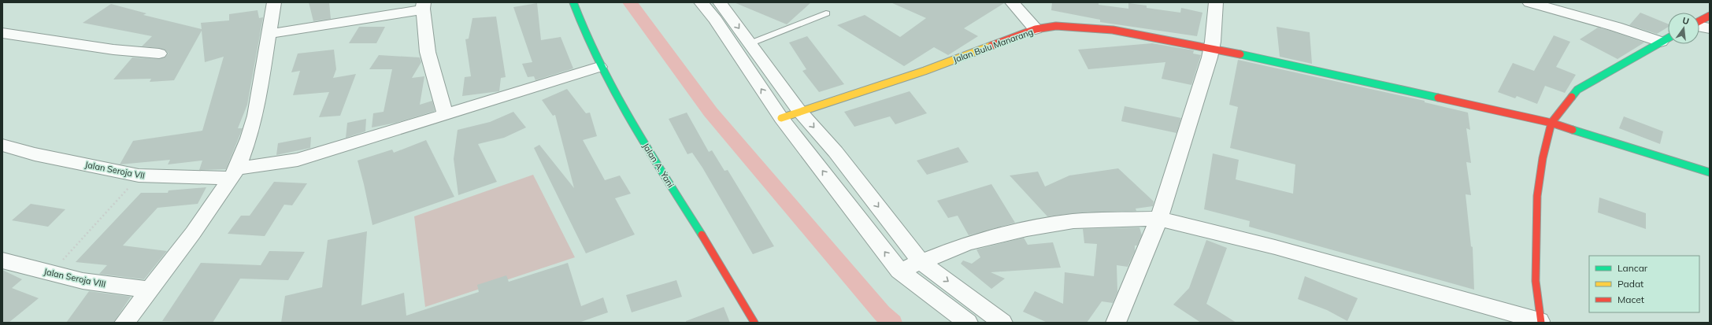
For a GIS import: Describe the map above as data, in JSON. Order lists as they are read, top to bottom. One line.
{"streets":{"main road":["Jalan Bulu Manarang","Jalan A. Yani"],"street":["Jalan Seroja VII","Jalan Seroja VIII"]},"crossings":[["Jalan A. Yani","Jalan Seroja VII"]],"legend":["Lancar","Padat","Macet"],"north":"top"}
